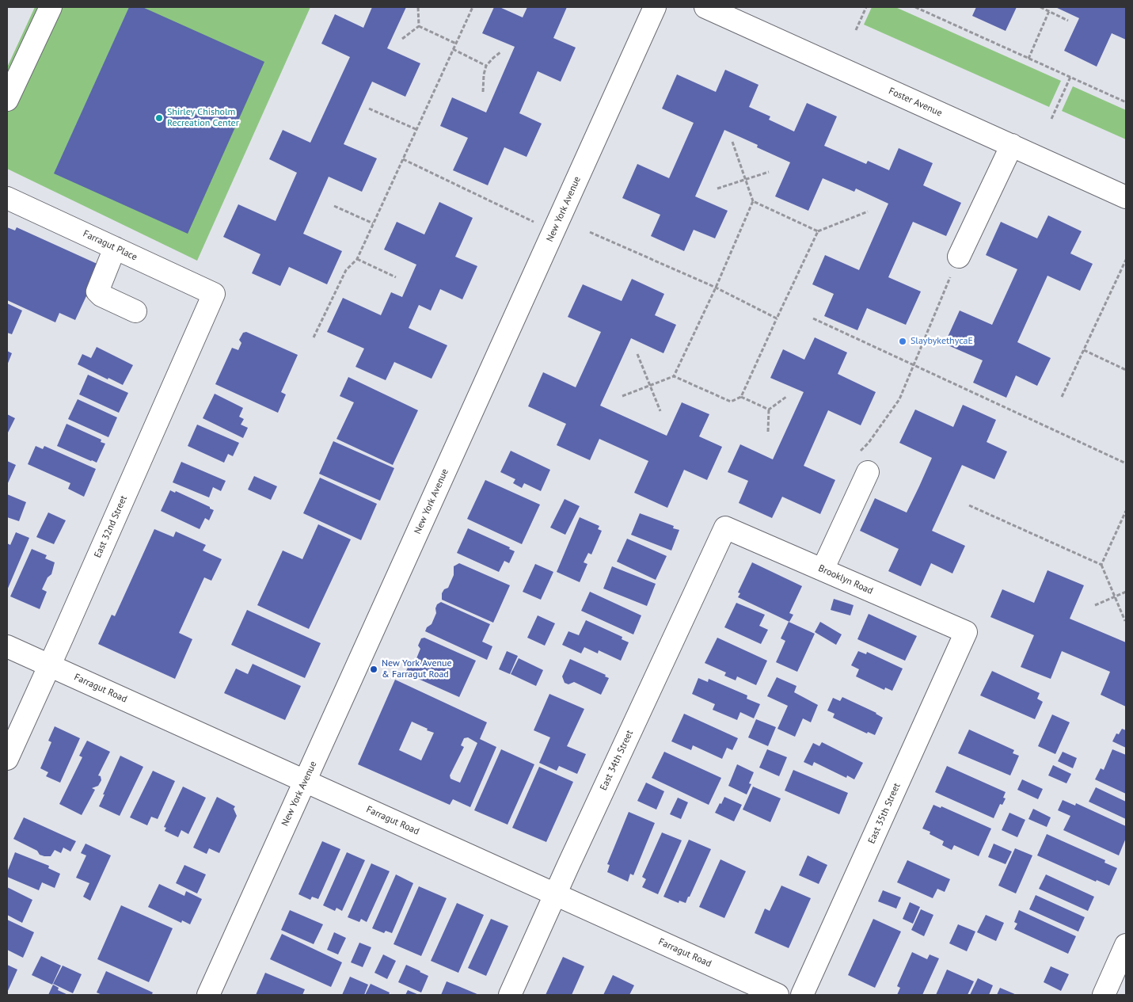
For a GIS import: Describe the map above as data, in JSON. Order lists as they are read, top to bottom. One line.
{"streets":{"street":["Foster Avenue","New York Avenue","Farragut Place","East 32nd Street","Brooklyn Road","Farragut Road","East 34th Street","East 35th Street"]},"crossings":[["New York Avenue","Farragut Road"],["Farragut Place","East 32nd Street"],["East 32nd Street","Farragut Road"],["Brooklyn Road","East 34th Street"],["Brooklyn Road","East 35th Street"],["Farragut Road","East 34th Street"]],"places":["Shirley Chisholm Recreation Center","SlaybykethycaE","New York Avenue & Farragut Road"]}
